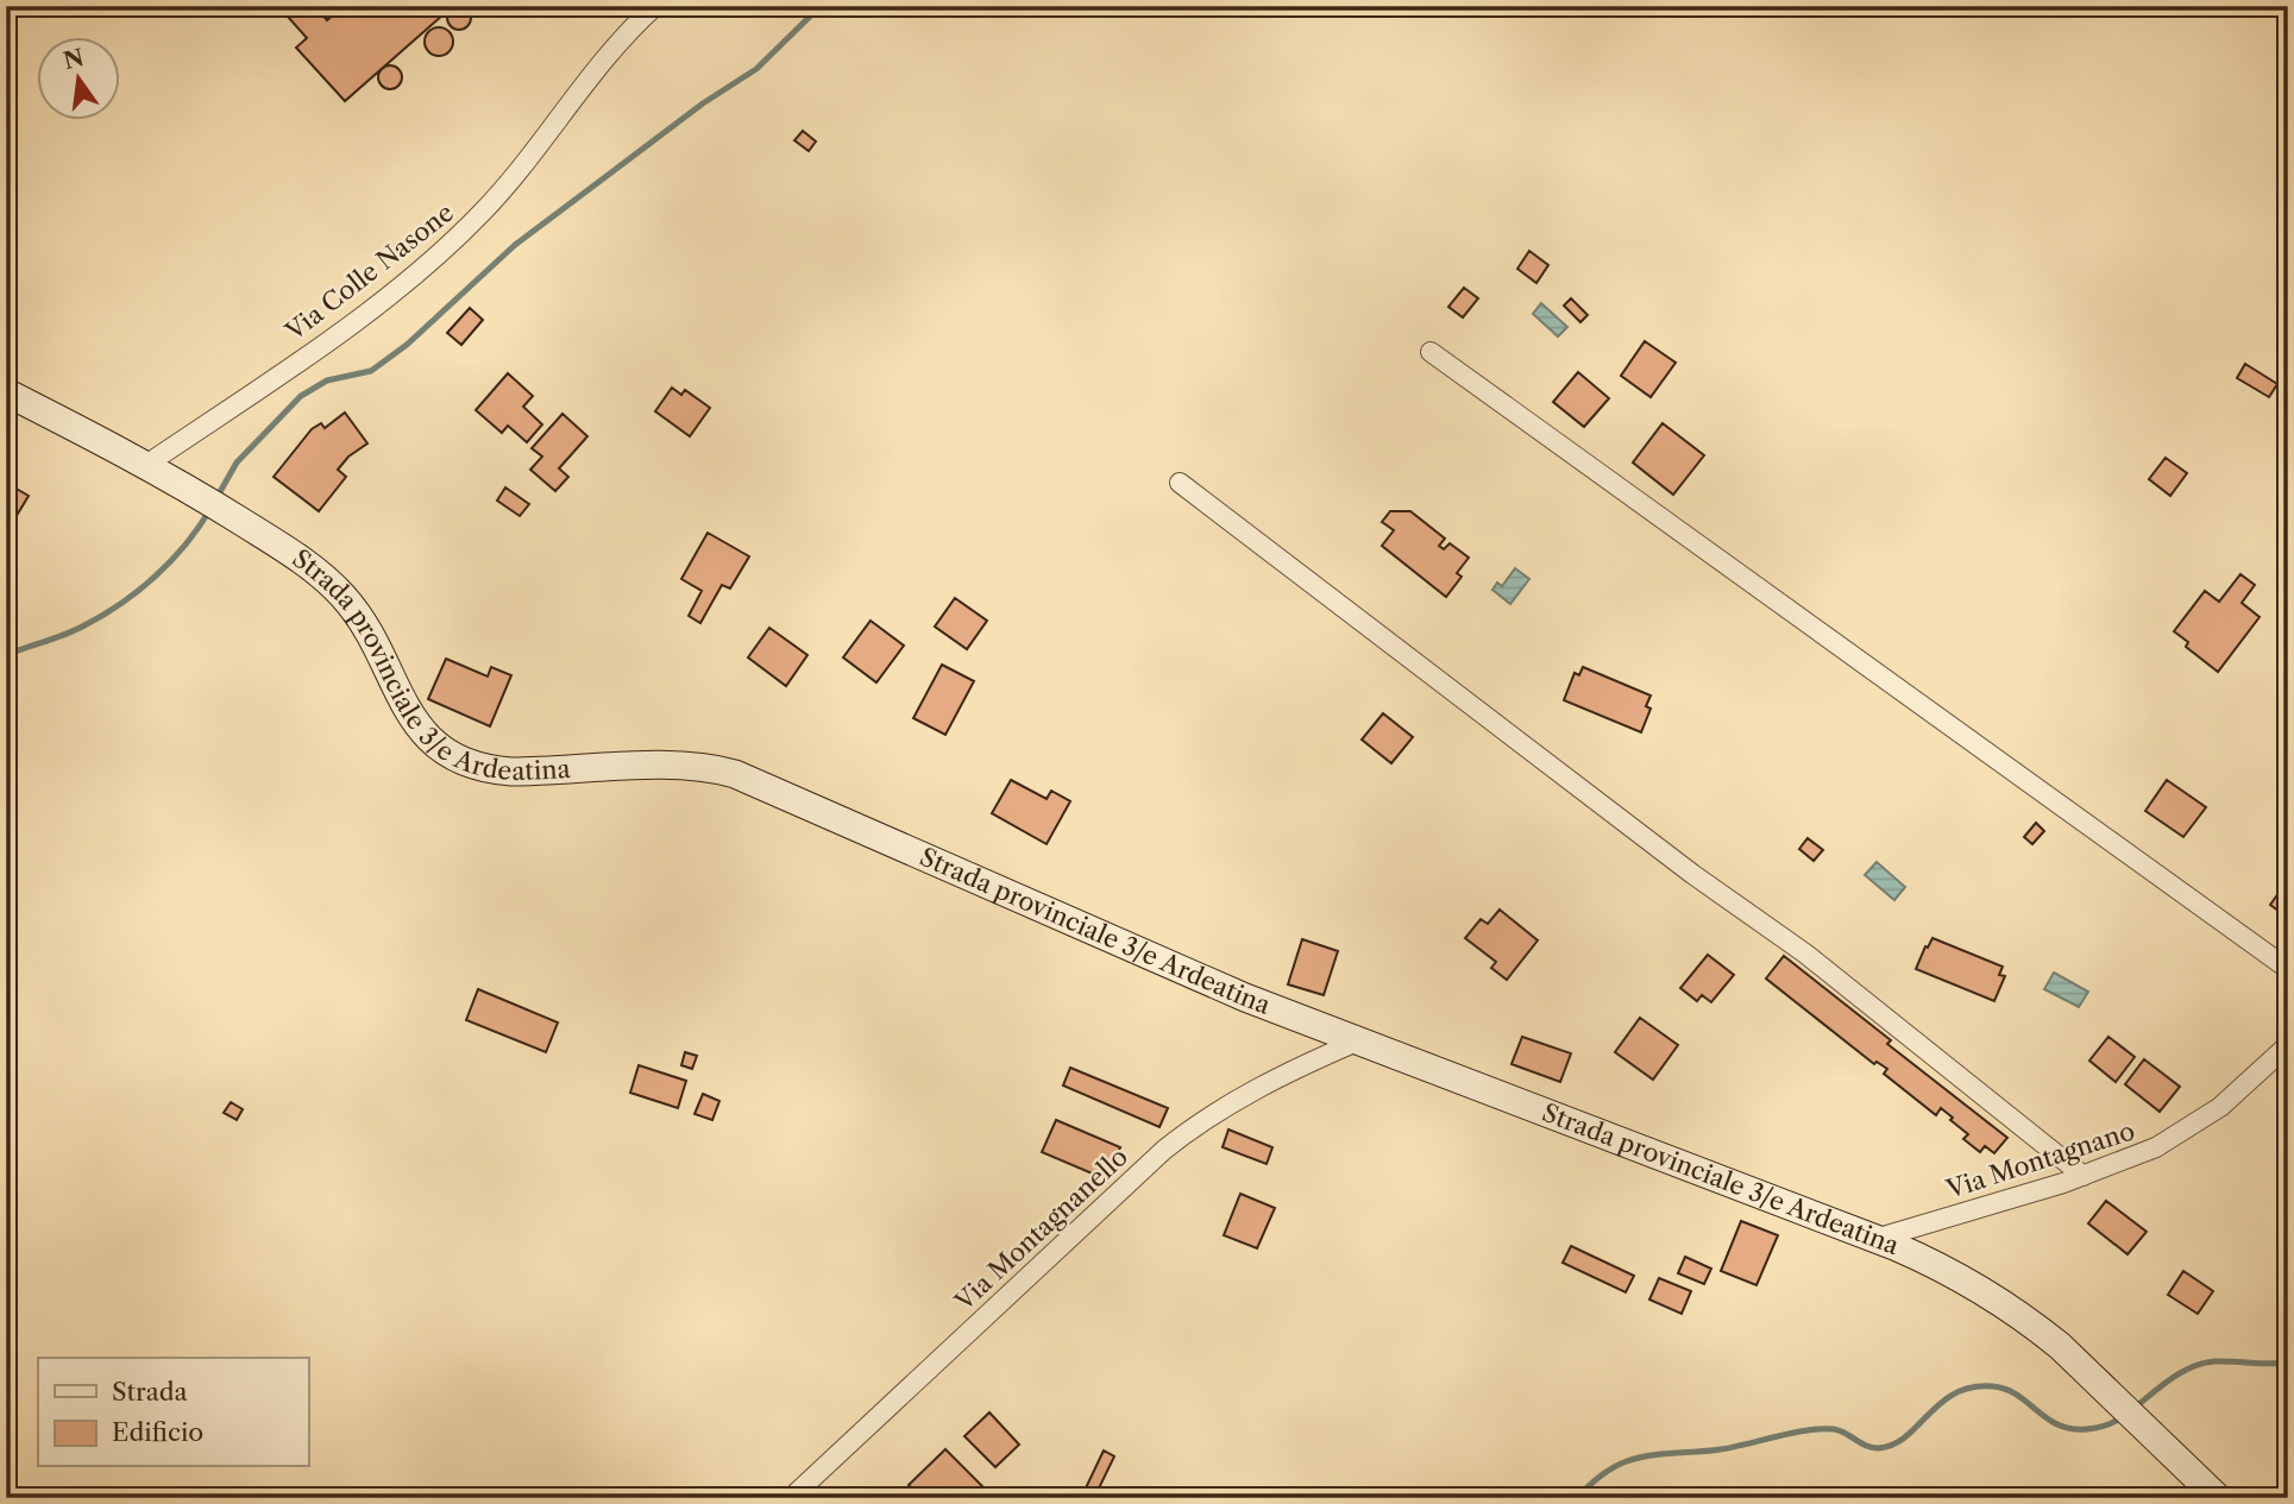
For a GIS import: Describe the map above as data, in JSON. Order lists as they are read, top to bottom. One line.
{"streets":{"main road":["Strada provinciale 3/e Ardeatina"],"street":["Via Colle Nasone","Via Montagnano","Via Montagnanello"]},"crossings":[["Via Colle Nasone","Strada provinciale 3/e Ardeatina"],["Strada provinciale 3/e Ardeatina","Via Montagnano"],["Strada provinciale 3/e Ardeatina","Via Montagnanello"]],"legend":["Strada","Edificio"],"north":"top"}
